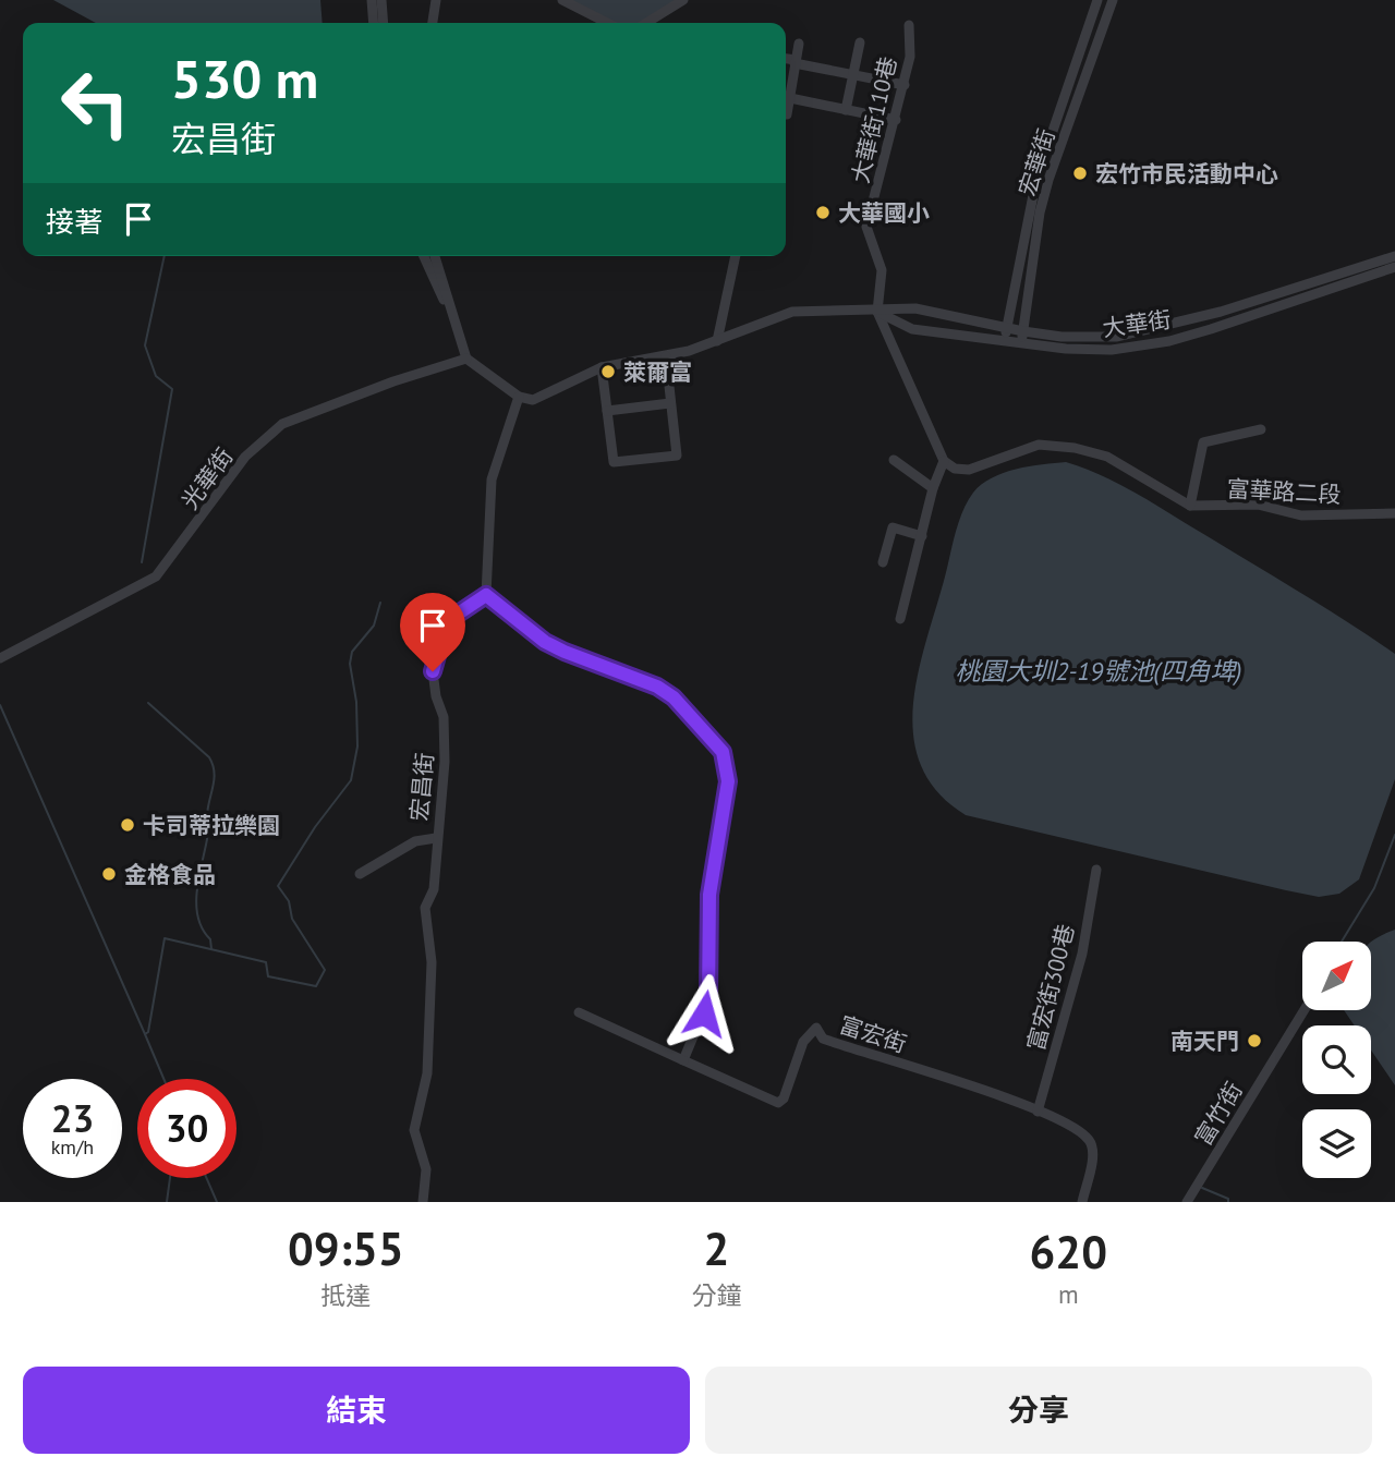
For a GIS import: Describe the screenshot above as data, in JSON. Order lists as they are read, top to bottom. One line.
{"streets":{"street":["大華街110巷","宏華街","大華街","光華街","富華路二段","宏昌街","富宏街300巷","富宏街","富竹街"]},"crossings":[["大華街110巷","大華街"],["宏華街","大華街"],["富宏街300巷","富宏街"]],"water":["桃園大圳2-19號池(四角埤)"],"places":["宏竹市民活動中心","大華國小","萊爾富","卡司蒂拉樂園","金格食品","南天門"],"north":"top right","page":{"turn":["530 m","宏昌街"],"then":"接著","speed":"23 km/h","limit":"30","eta":["09:55","抵達","2","分鐘","620","m"],"buttons":["結束","分享"]}}
